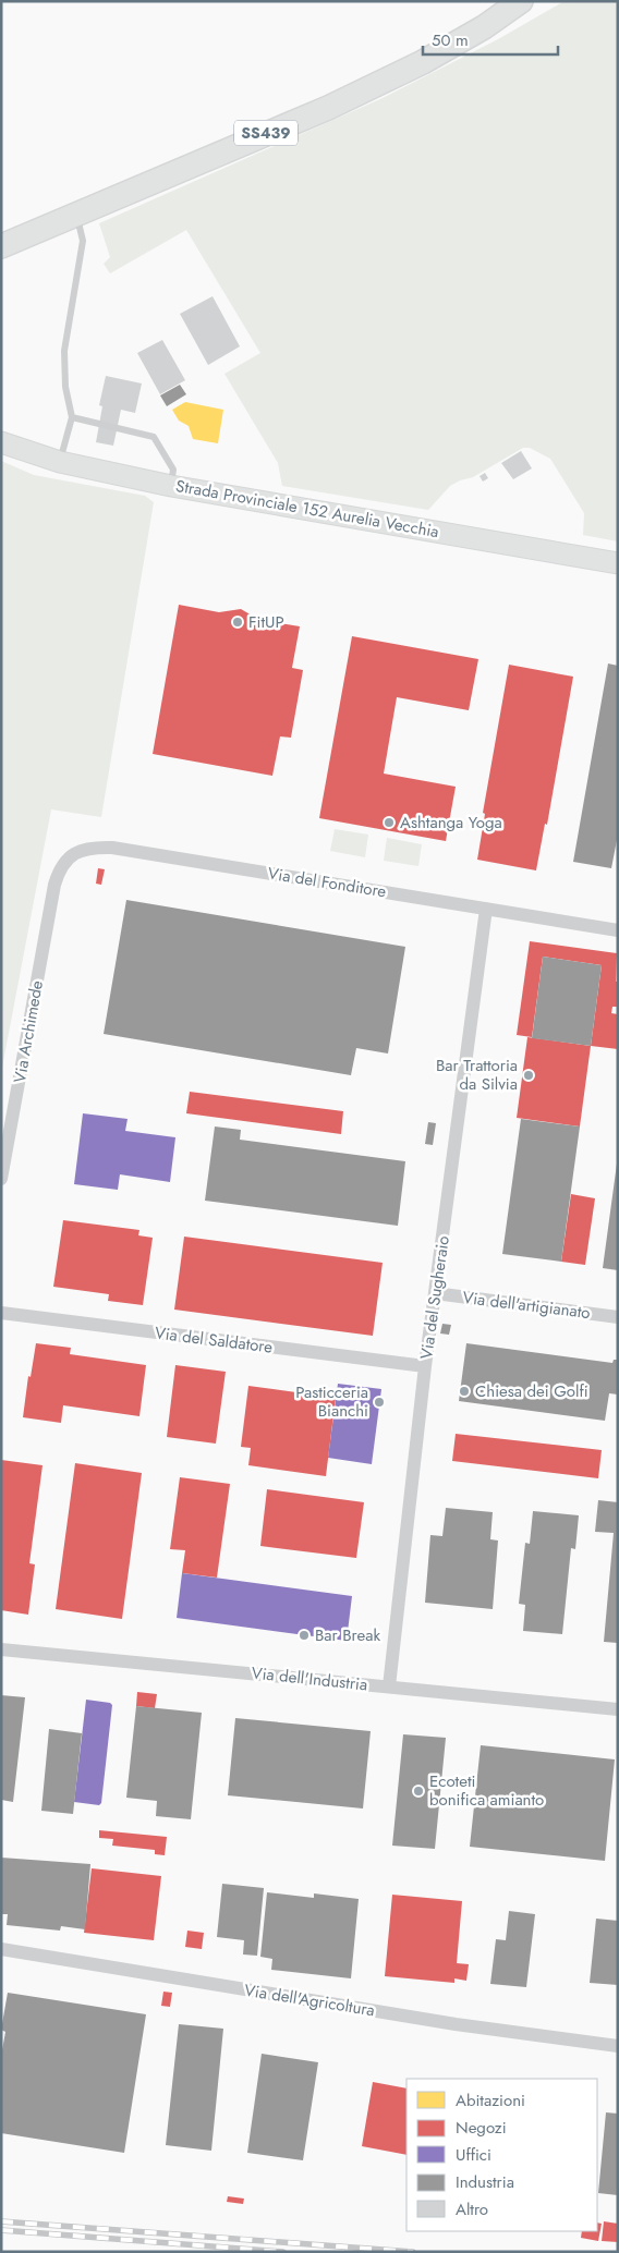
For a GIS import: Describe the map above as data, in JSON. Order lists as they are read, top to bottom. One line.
{"streets":{"main road":["SS439","Strada Provinciale 152 Aurelia Vecchia"],"street":["Via del Fonditore","Via Archimede","Via del Sugheraio","Via dell'artigianato","Via del Saldatore","Via dell'Industria","Via dell'Agricoltura"]},"crossings":[["Via del Fonditore","Via Archimede"],["Via del Fonditore","Via del Sugheraio"],["Via del Sugheraio","Via dell'artigianato"],["Via del Sugheraio","Via del Saldatore"],["Via del Sugheraio","Via dell'Industria"]],"places":["FitUP","Ashtanga Yoga","Bar Trattoria da Silvia","Chiesa dei Golfi","Pasticceria Bianchi","Bar Break","Ecoteti bonifica amianto"],"legend":["Abitazioni","Negozi","Uffici","Industria","Altro"],"scale_bar":"50 m"}
